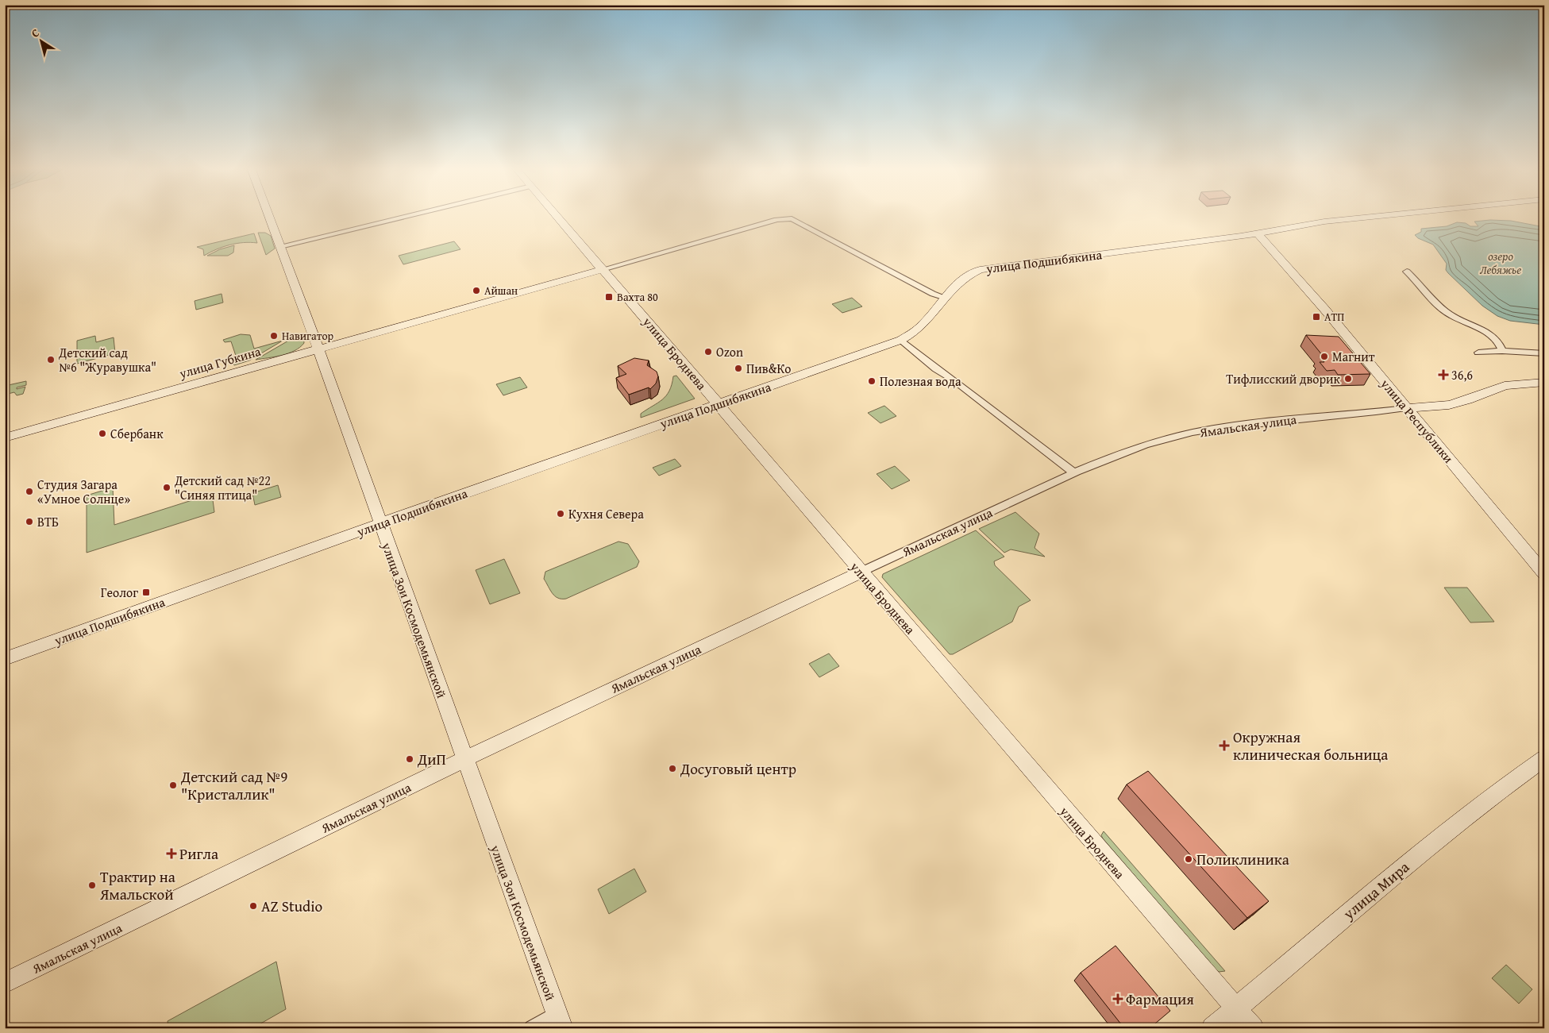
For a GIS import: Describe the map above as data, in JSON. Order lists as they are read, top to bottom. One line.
{"streets":{"main road":["улица Подшибякина","улица Броднева","улица Губкина","улица Республики","Ямальская улица","улица Зои Космодемьянской","улица Мира"]},"crossings":[["улица Подшибякина","улица Броднева"],["улица Подшибякина","улица Республики"],["улица Подшибякина","улица Зои Космодемьянской"],["улица Броднева","улица Губкина"],["улица Броднева","Ямальская улица"],["улица Броднева","улица Мира"],["улица Губкина","улица Зои Космодемьянской"],["улица Республики","Ямальская улица"],["Ямальская улица","улица Зои Космодемьянской"]],"water":["озеро Лебяжье"],"places":{"other":["Айшан","Навигатор","Ozon","Магнит","Детский сад №6 \"Журавушка\"","Пив&Ко","Тифлисский дворик","Полезная вода","Сбербанк","Детский сад №22 \"Синяя птица\"","Студия Загара «Умное Солнце»","Кухня Севера","ВТБ","ДиП","Досуговый центр","Детский сад №9 \"Кристаллик\"","Поликлиника","Трактир на Ямальской","AZ Studio"],"transit":["Вахта 80","АТП","Геолог"],"health":["36,6","Окружная клиническая больница","Ригла","Фармация"]},"north":"top left"}
